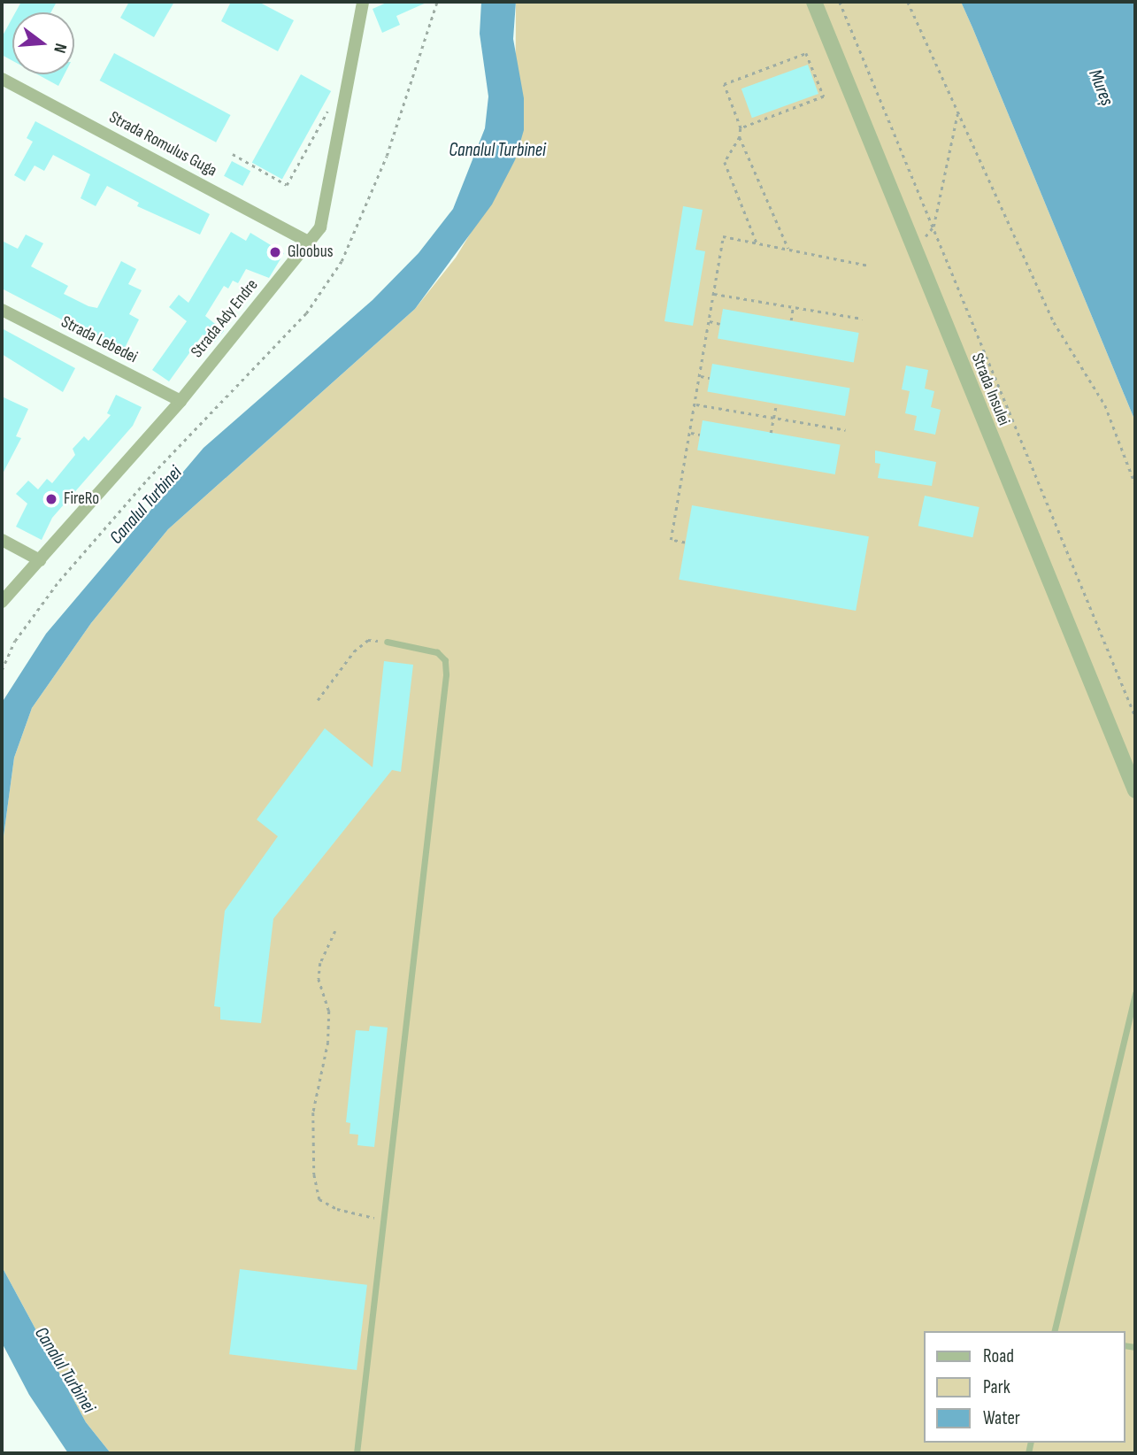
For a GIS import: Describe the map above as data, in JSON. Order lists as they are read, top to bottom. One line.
{"streets":{"street":["Strada Romulus Guga","Strada Ady Endre","Strada Lebedei","Strada Insulei"]},"crossings":[["Strada Romulus Guga","Strada Ady Endre"],["Strada Ady Endre","Strada Lebedei"]],"water":["Mureș","Canalul Turbinei"],"places":["Gloobus","FireRo"],"legend":["Road","Park","Water"],"north":"right"}
